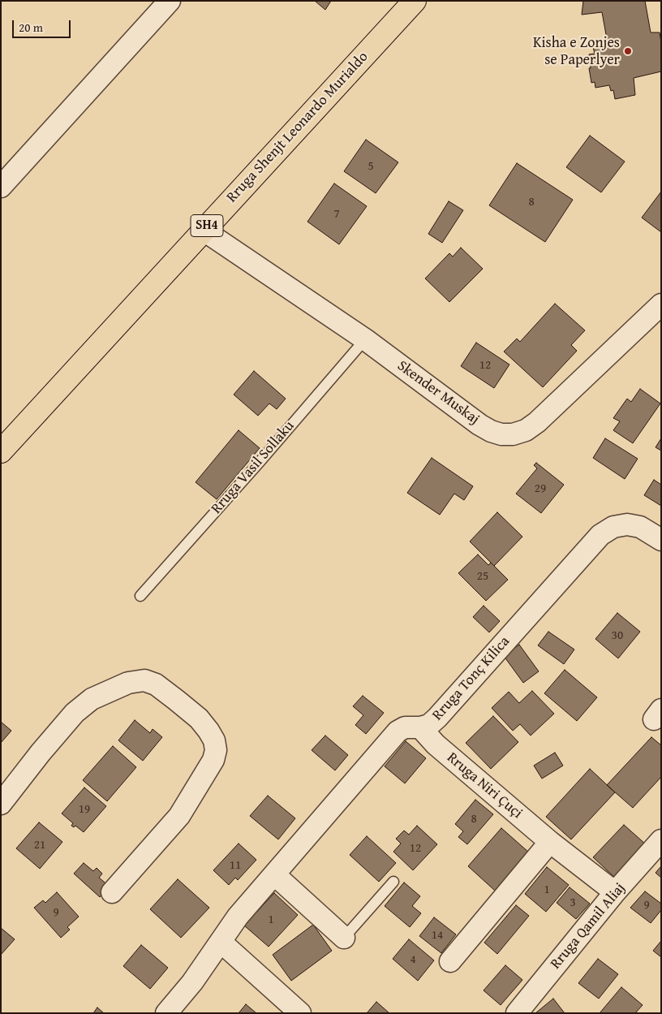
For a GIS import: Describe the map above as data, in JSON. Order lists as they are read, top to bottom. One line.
{"streets":{"main road":["Rruga Shenjt Leonardo Murialdo","SH4"],"street":["Skender Muskaj","Rruga Tonç Kilica","Rruga Niri Çuçi","Rruga Qamil Aliaj"],"lane":["Rruga Vasil Sollaku"]},"crossings":[["Rruga Shenjt Leonardo Murialdo","Skender Muskaj"],["Skender Muskaj","Rruga Vasil Sollaku"],["Rruga Tonç Kilica","Rruga Niri Çuçi"],["Rruga Niri Çuçi","Rruga Qamil Aliaj"]],"places":["Kisha e Zonjes se Paperlyer"],"house_numbers":["5","8","7","12","29","25","30","19","8","21","12","11","1","3","9","9","1","14","4"],"scale_bar":"20 m"}
